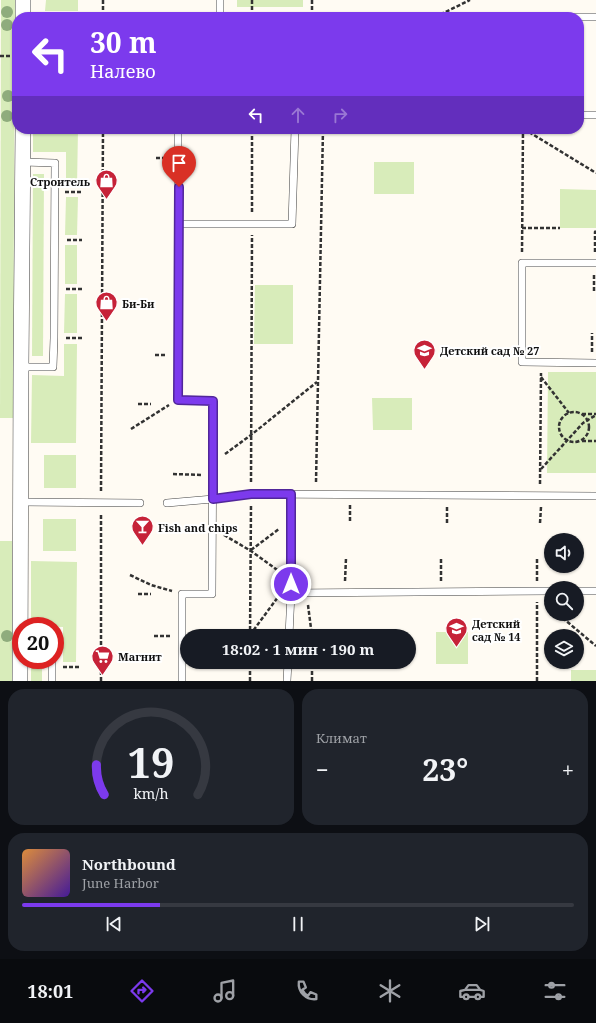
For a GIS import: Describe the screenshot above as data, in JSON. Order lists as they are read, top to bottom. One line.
{"places":{"shop":["Строитель","Би-Би"],"school or university":["Детский сад № 27","Детский сад № 14"],"bar":["Fish and chips"],"supermarket":["Магнит"]},"page":{"turn":["30 m","Налево"],"limit":"20","trip":"18:02 · 1 мин · 190 m","tile":"Климат","heat":["−","23°","+"],"song":["Northbound","June Harbor"],"tabs":"18:01","gauge":["19","km/h"]}}
